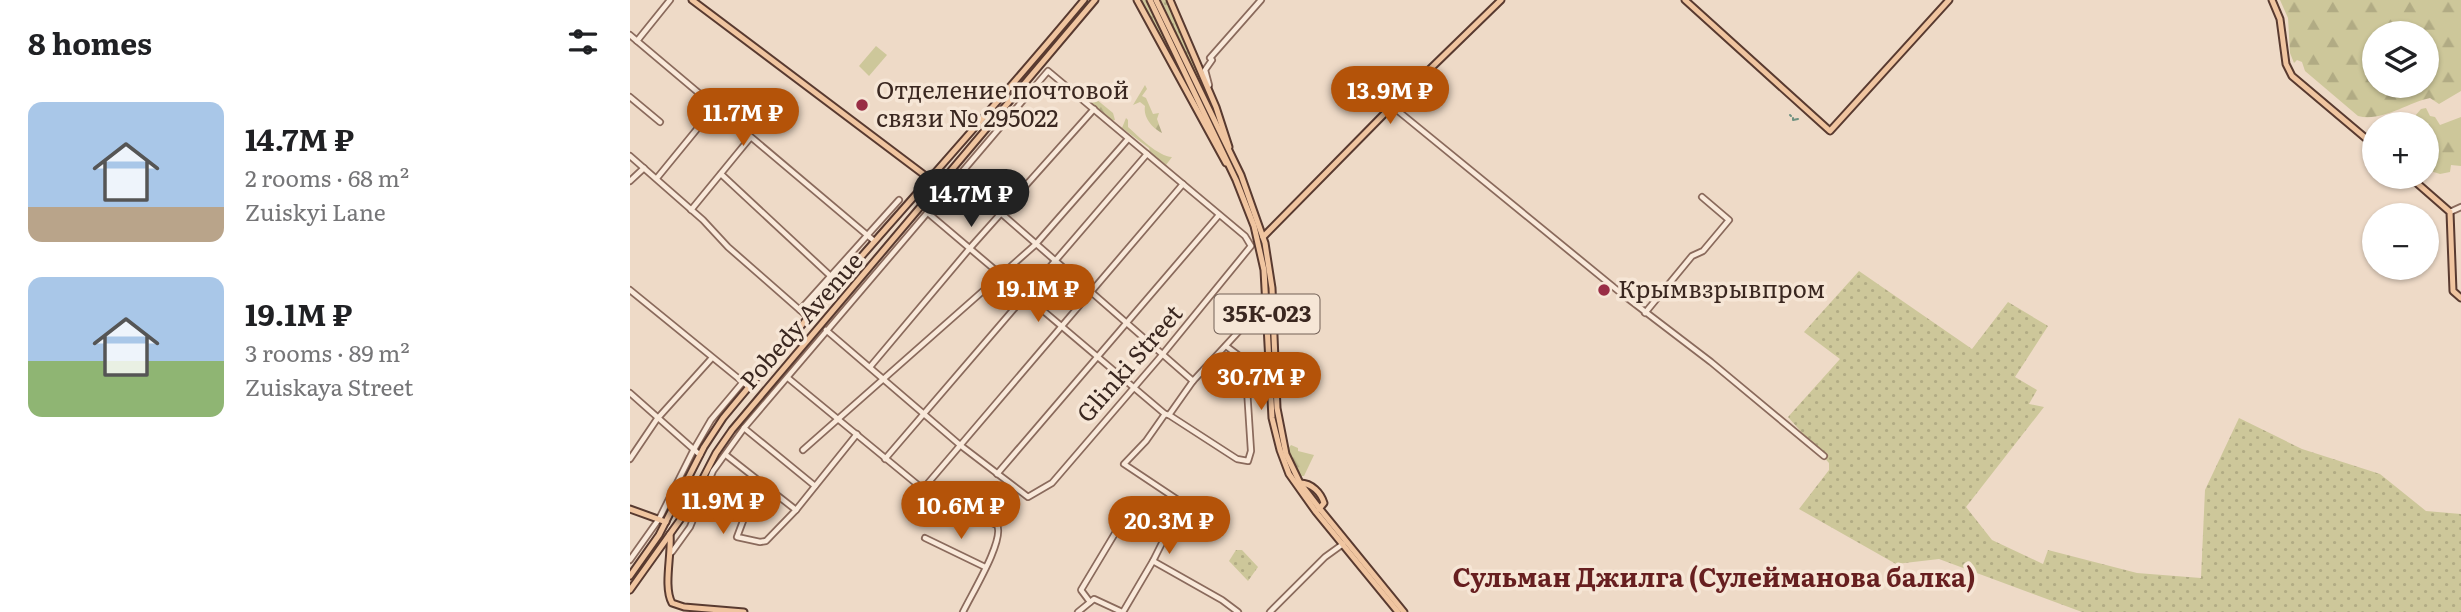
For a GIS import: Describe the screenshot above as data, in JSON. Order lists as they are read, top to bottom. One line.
{"streets":{"main road":["35К-023","Pobedy Avenue"],"street":["Glinki Street"]},"districts":["Сульман Джилга (Сулейманова балка)"],"places":["Отделение почтовой связи № 295022","Крымвзрывпром"],"page":{"heading":"8 homes","map_buttons":["+","−"],"price":["13.9M ₽","11.7M ₽","14.7M ₽","19.1M ₽","30.7M ₽","11.9M ₽","10.6M ₽","20.3M ₽"],"list":[{"name":"14.7M ₽","note":"2 rooms · 68 m² · Zuiskyi Lane"},{"name":"19.1M ₽","note":"3 rooms · 89 m² · Zuiskaya Street"}]}}
